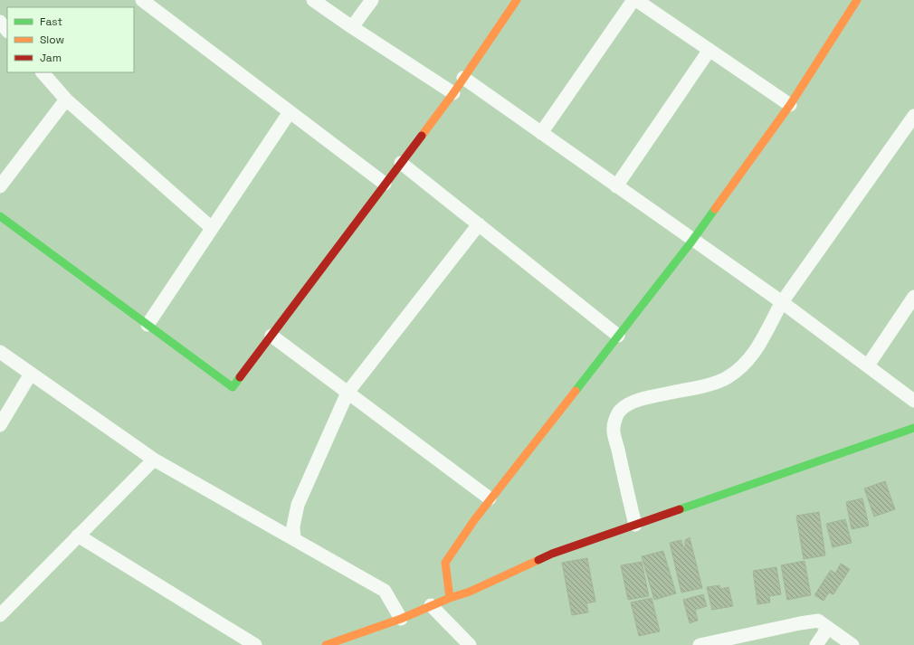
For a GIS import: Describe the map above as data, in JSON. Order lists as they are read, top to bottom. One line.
{"legend":["Fast","Slow","Jam"]}
